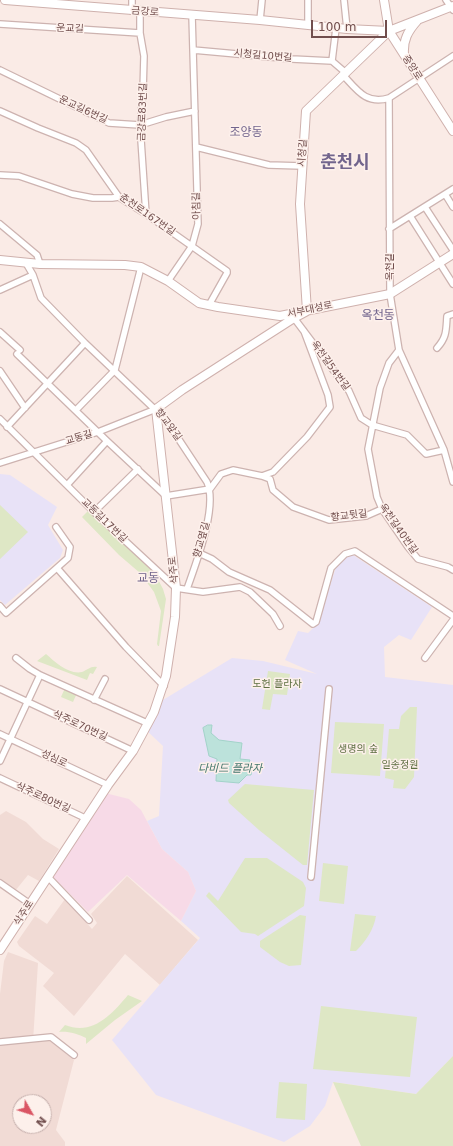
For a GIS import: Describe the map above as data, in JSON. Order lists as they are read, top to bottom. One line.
{"streets":{"street":["금강로","운교길","시청길10번길","중앙로","운교길6번길","금강로83번길","시청길","아침길","춘천로167번길","옥천길","서부대성로","옥천길54번길","향교앞길","교동길","향교뒷길","교동길17번길","옥천길40번길","향교옆길","삭주로","삭주로70번길","성심로","삭주로80번길"]},"crossings":[["금강로","중앙로"],["금강로","금강로83번길"],["금강로","시청길"],["금강로","아침길"],["운교길","금강로83번길"],["시청길10번길","아침길"],["중앙로","시청길"],["운교길6번길","금강로83번길"],["운교길6번길","아침길"],["금강로83번길","춘천로167번길"],["시청길","서부대성로"],["아침길","춘천로167번길"],["아침길","서부대성로"],["춘천로167번길","서부대성로"],["옥천길","서부대성로"],["옥천길","옥천길40번길"],["서부대성로","향교앞길"],["옥천길54번길","옥천길40번길"],["향교앞길","교동길"],["향교앞길","향교옆길"],["향교앞길","삭주로"],["교동길","교동길17번길"],["교동길","삭주로"],["향교뒷길","옥천길40번길"],["교동길17번길","삭주로"],["삭주로","삭주로70번길"],["삭주로","성심로"],["삭주로","삭주로80번길"]],"districts":["조양동","춘천시","옥천동","교동"],"water":["다비드 플라자"],"parks":["도헌 플라자","생명의 숲","일송정원"],"scale_bar":"100 m","north":"bottom right"}
